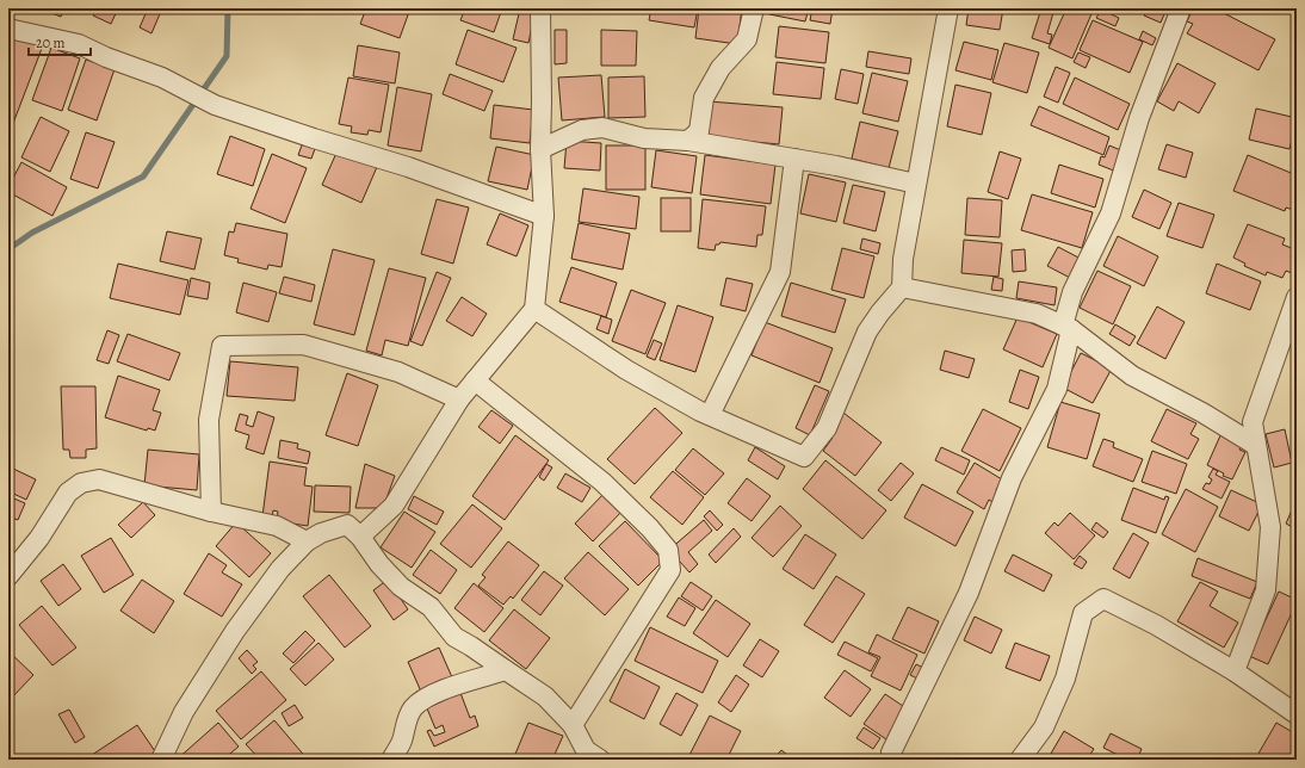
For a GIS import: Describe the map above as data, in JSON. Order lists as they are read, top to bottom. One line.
{"scale_bar":"20 m"}
